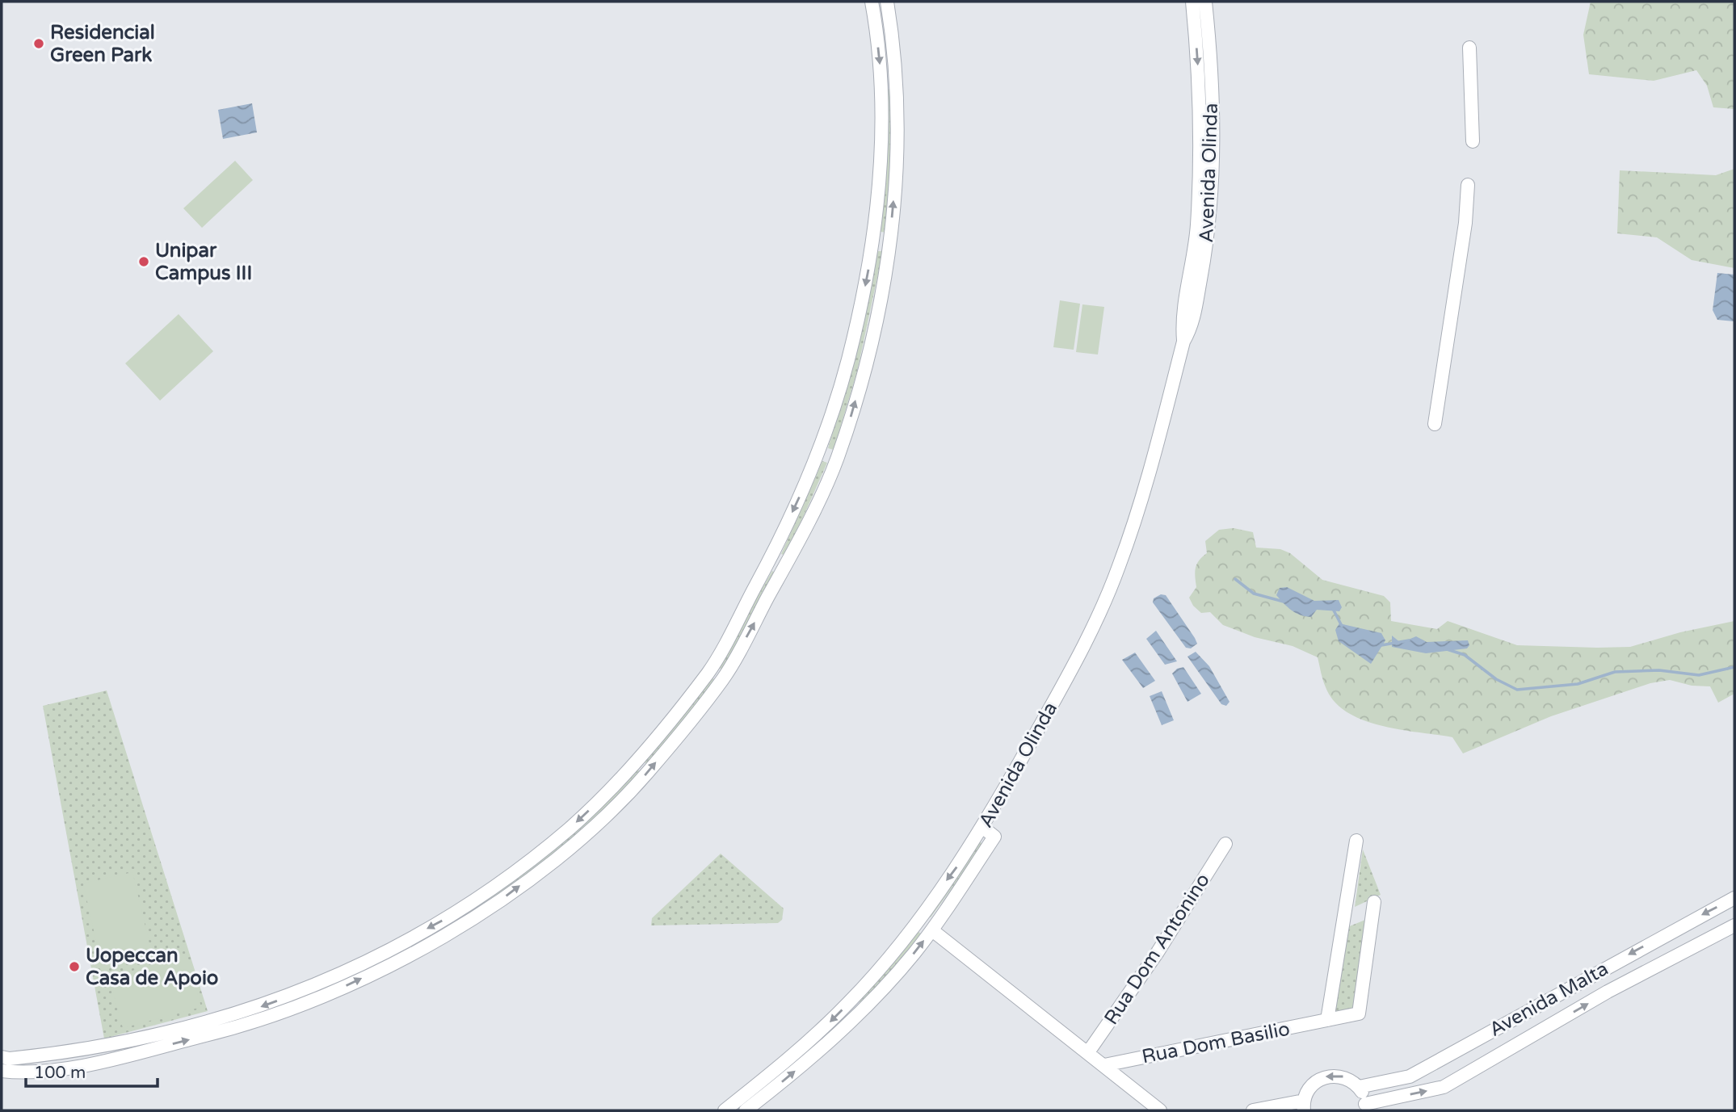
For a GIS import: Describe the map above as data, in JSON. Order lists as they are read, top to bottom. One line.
{"streets":{"street":["Avenida Olinda","Rua Dom Antonino","Avenida Malta","Rua Dom Basilio"]},"places":["Residencial Green Park","Unipar Campus III","Uopeccan Casa de Apoio"],"scale_bar":"100 m"}
